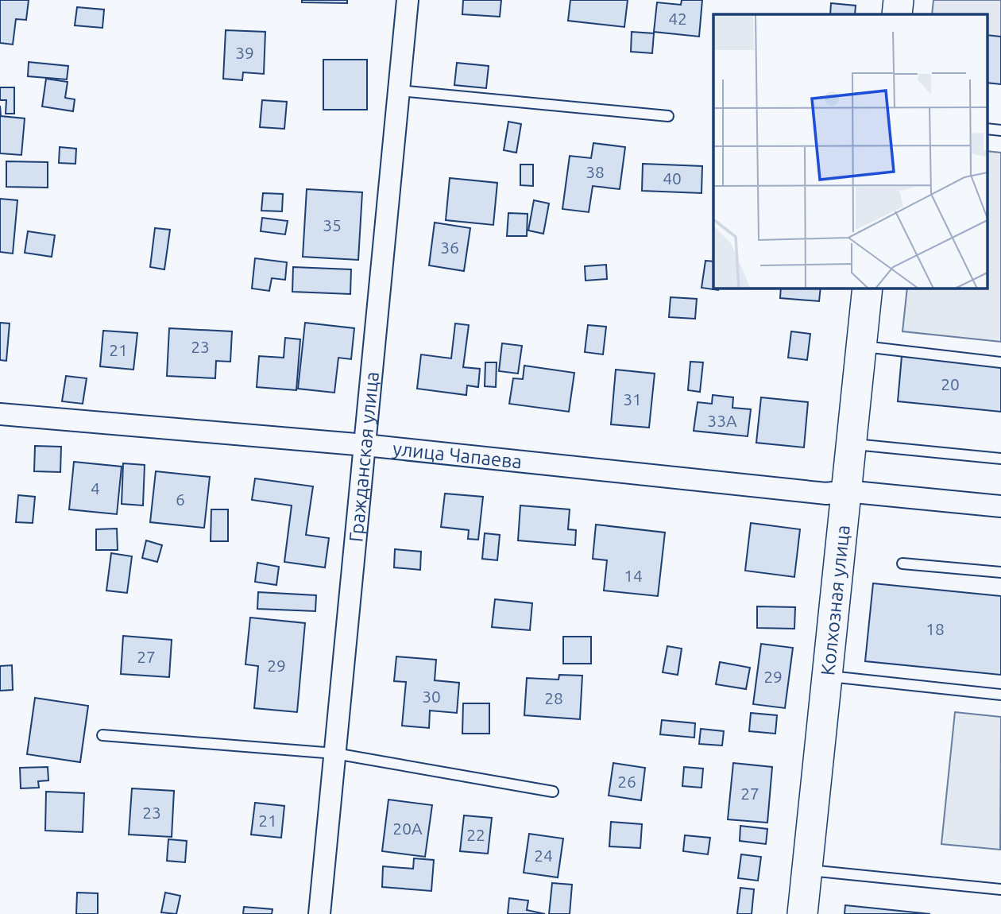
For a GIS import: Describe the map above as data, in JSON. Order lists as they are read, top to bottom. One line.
{"streets":{"street":["улица Чапаева","Гражданская улица","Колхозная улица"]},"crossings":[["улица Чапаева","Гражданская улица"],["улица Чапаева","Колхозная улица"]],"house_numbers":["42","39","38","40","35","36","23","21","20","31","33А","4","6","14","18","27","29","29","30","28","26","27","23","21","20А","22","24"]}
